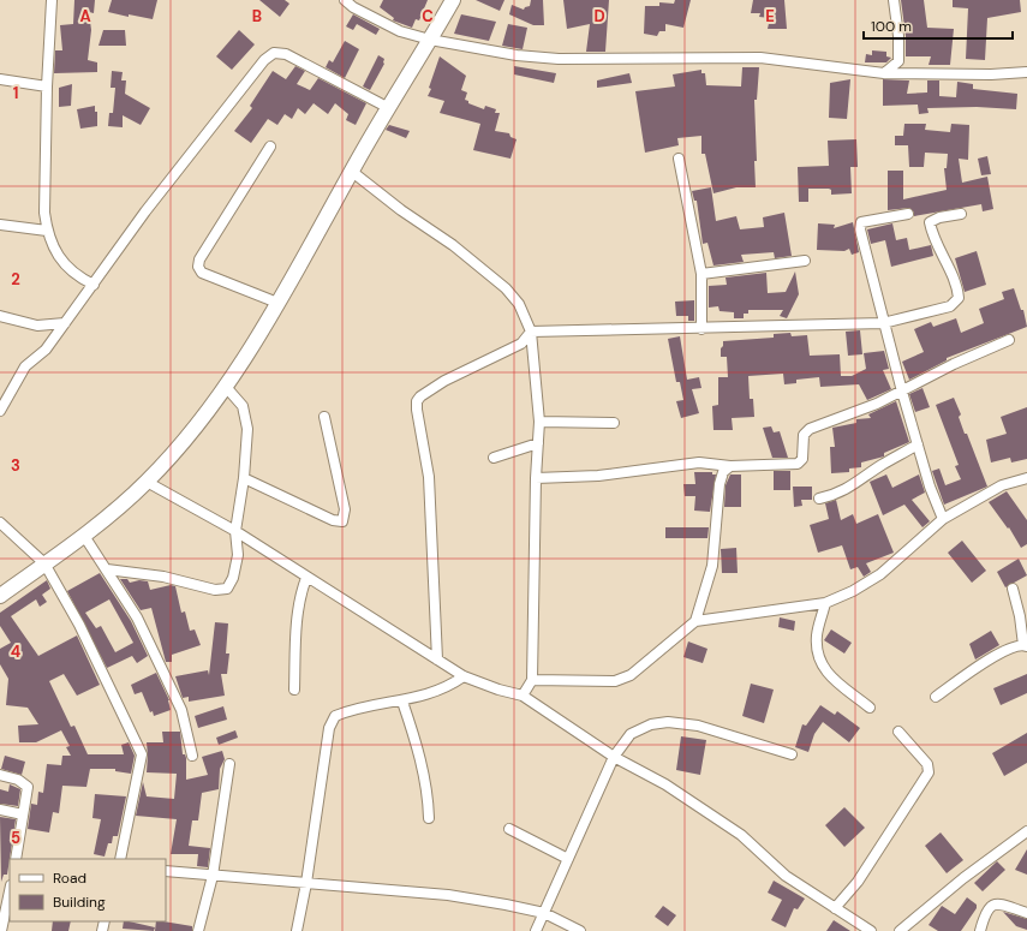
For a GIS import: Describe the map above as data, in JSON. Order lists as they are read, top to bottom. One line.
{"legend":["Road","Building"],"scale_bar":"100 m","grid":{"columns":["A","B","C","D","E"],"rows":["1","2","3","4","5"]}}
